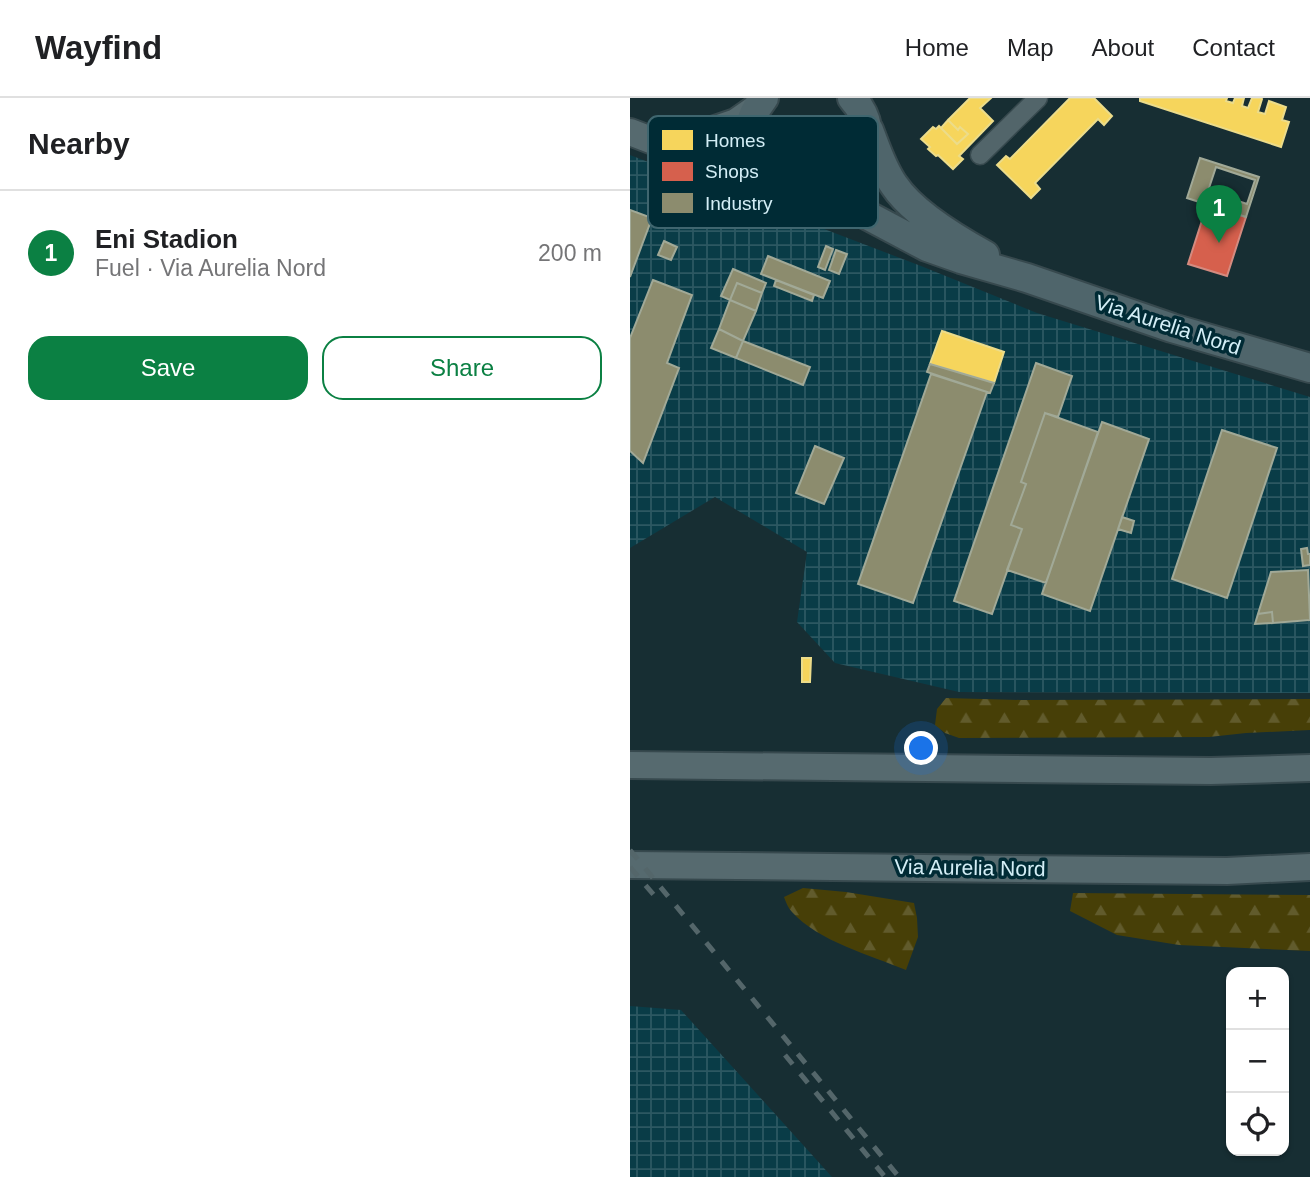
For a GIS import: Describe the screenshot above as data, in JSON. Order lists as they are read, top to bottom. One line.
{"streets":{"main road":["Via Aurelia Nord"]},"legend":["Homes","Shops","Industry"],"page":{"header":"Wayfind","nav":["Home","Map","About","Contact"],"heading":"Nearby","pins":"1","list":[{"mark":"1","name":"Eni Stadion","note":"Fuel · Via Aurelia Nord","value":"200 m"}],"buttons":["Save","Share"],"map_buttons":["+","−"]}}
